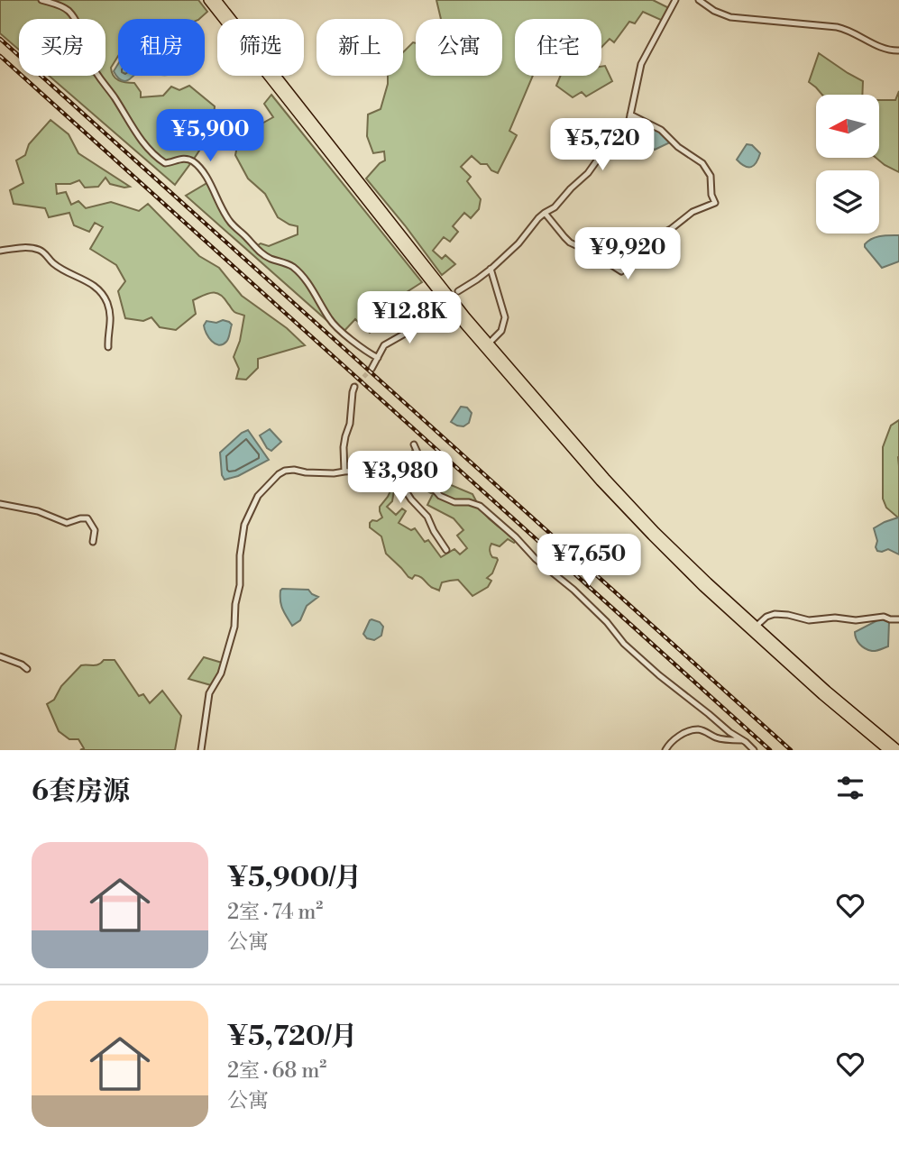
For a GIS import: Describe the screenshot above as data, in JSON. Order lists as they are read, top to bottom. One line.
{"north":"left","page":{"chip":["买房","租房","筛选","新上","公寓","住宅"],"price":["¥5,900","¥5,720","¥9,920","¥12.8K","¥3,980","¥7,650"],"heading":"6套房源","list":[{"name":"¥5,900/月","note":"2室 · 74 m² · 公寓"},{"name":"¥5,720/月","note":"2室 · 68 m² · 公寓"}]}}
